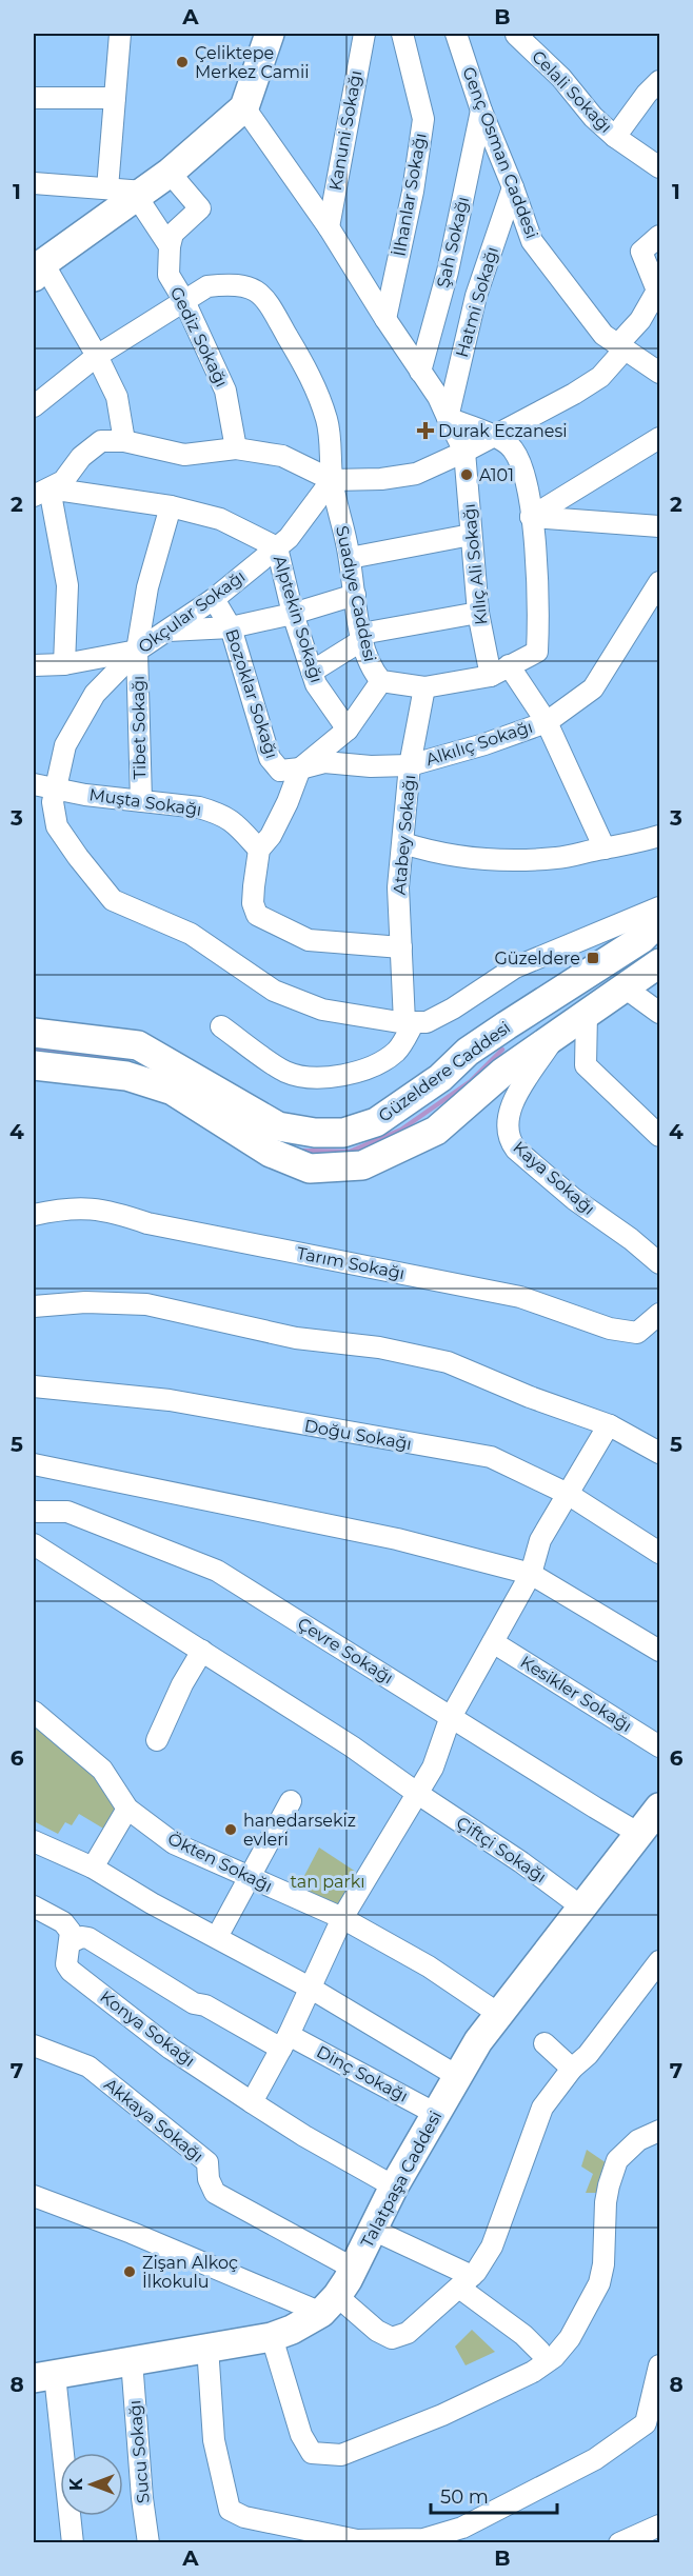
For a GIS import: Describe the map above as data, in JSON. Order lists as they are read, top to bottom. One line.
{"streets":{"main road":["Güzeldere Caddesi","Talatpaşa Caddesi"],"street":["Celali Sokağı","Kanuni Sokağı","Genç Osman Caddesi","İlhanlar Sokağı","Şah Sokağı","Hatmi Sokağı","Gediz Sokağı","Kılıç Ali Sokağı","Suadıye Caddesi","Okçular Sokağı","Alptekin Sokağı","Bozoklar Sokağı","Tibet Sokağı","Alkılıç Sokağı","Muşta Sokağı","Atabey Sokağı","Kaya Sokağı","Tarım Sokağı","Doğu Sokağı","Çevre Sokağı","Kesikler Sokağı","Çiftçi Sokağı","Ökten Sokağı","Konya Sokağı","Dinç Sokağı","Akkaya Sokağı","Sucu Sokağı"]},"crossings":[["Genç Osman Caddesi","Şah Sokağı"],["Genç Osman Caddesi","Hatmi Sokağı"],["Hatmi Sokağı","Suadıye Caddesi"],["Gediz Sokağı","Suadıye Caddesi"],["Kılıç Ali Sokağı","Suadıye Caddesi"],["Suadıye Caddesi","Okçular Sokağı"],["Suadıye Caddesi","Atabey Sokağı"],["Okçular Sokağı","Alptekin Sokağı"],["Okçular Sokağı","Bozoklar Sokağı"],["Okçular Sokağı","Tibet Sokağı"],["Okçular Sokağı","Muşta Sokağı"],["Okçular Sokağı","Atabey Sokağı"],["Alptekin Sokağı","Tibet Sokağı"],["Bozoklar Sokağı","Alkılıç Sokağı"],["Tibet Sokağı","Muşta Sokağı"],["Alkılıç Sokağı","Atabey Sokağı"],["Güzeldere Caddesi","Kaya Sokağı"],["Çevre Sokağı","Talatpaşa Caddesi"],["Çiftçi Sokağı","Talatpaşa Caddesi"],["Ökten Sokağı","Talatpaşa Caddesi"],["Konya Sokağı","Dinç Sokağı"],["Dinç Sokağı","Talatpaşa Caddesi"],["Akkaya Sokağı","Talatpaşa Caddesi"],["Talatpaşa Caddesi","Sucu Sokağı"]],"parks":["tan parkı"],"places":{"other":["Çeliktepe Merkez Camii","A101","hanedarsekiz evleri","Zişan Alkoç İlkokulu"],"health":["Durak Eczanesi"],"transit":["Güzeldere"]},"scale_bar":"50 m","north":"left","grid":{"columns":["A","B"],"rows":["1","2","3","4","5","6","7","8"]}}
